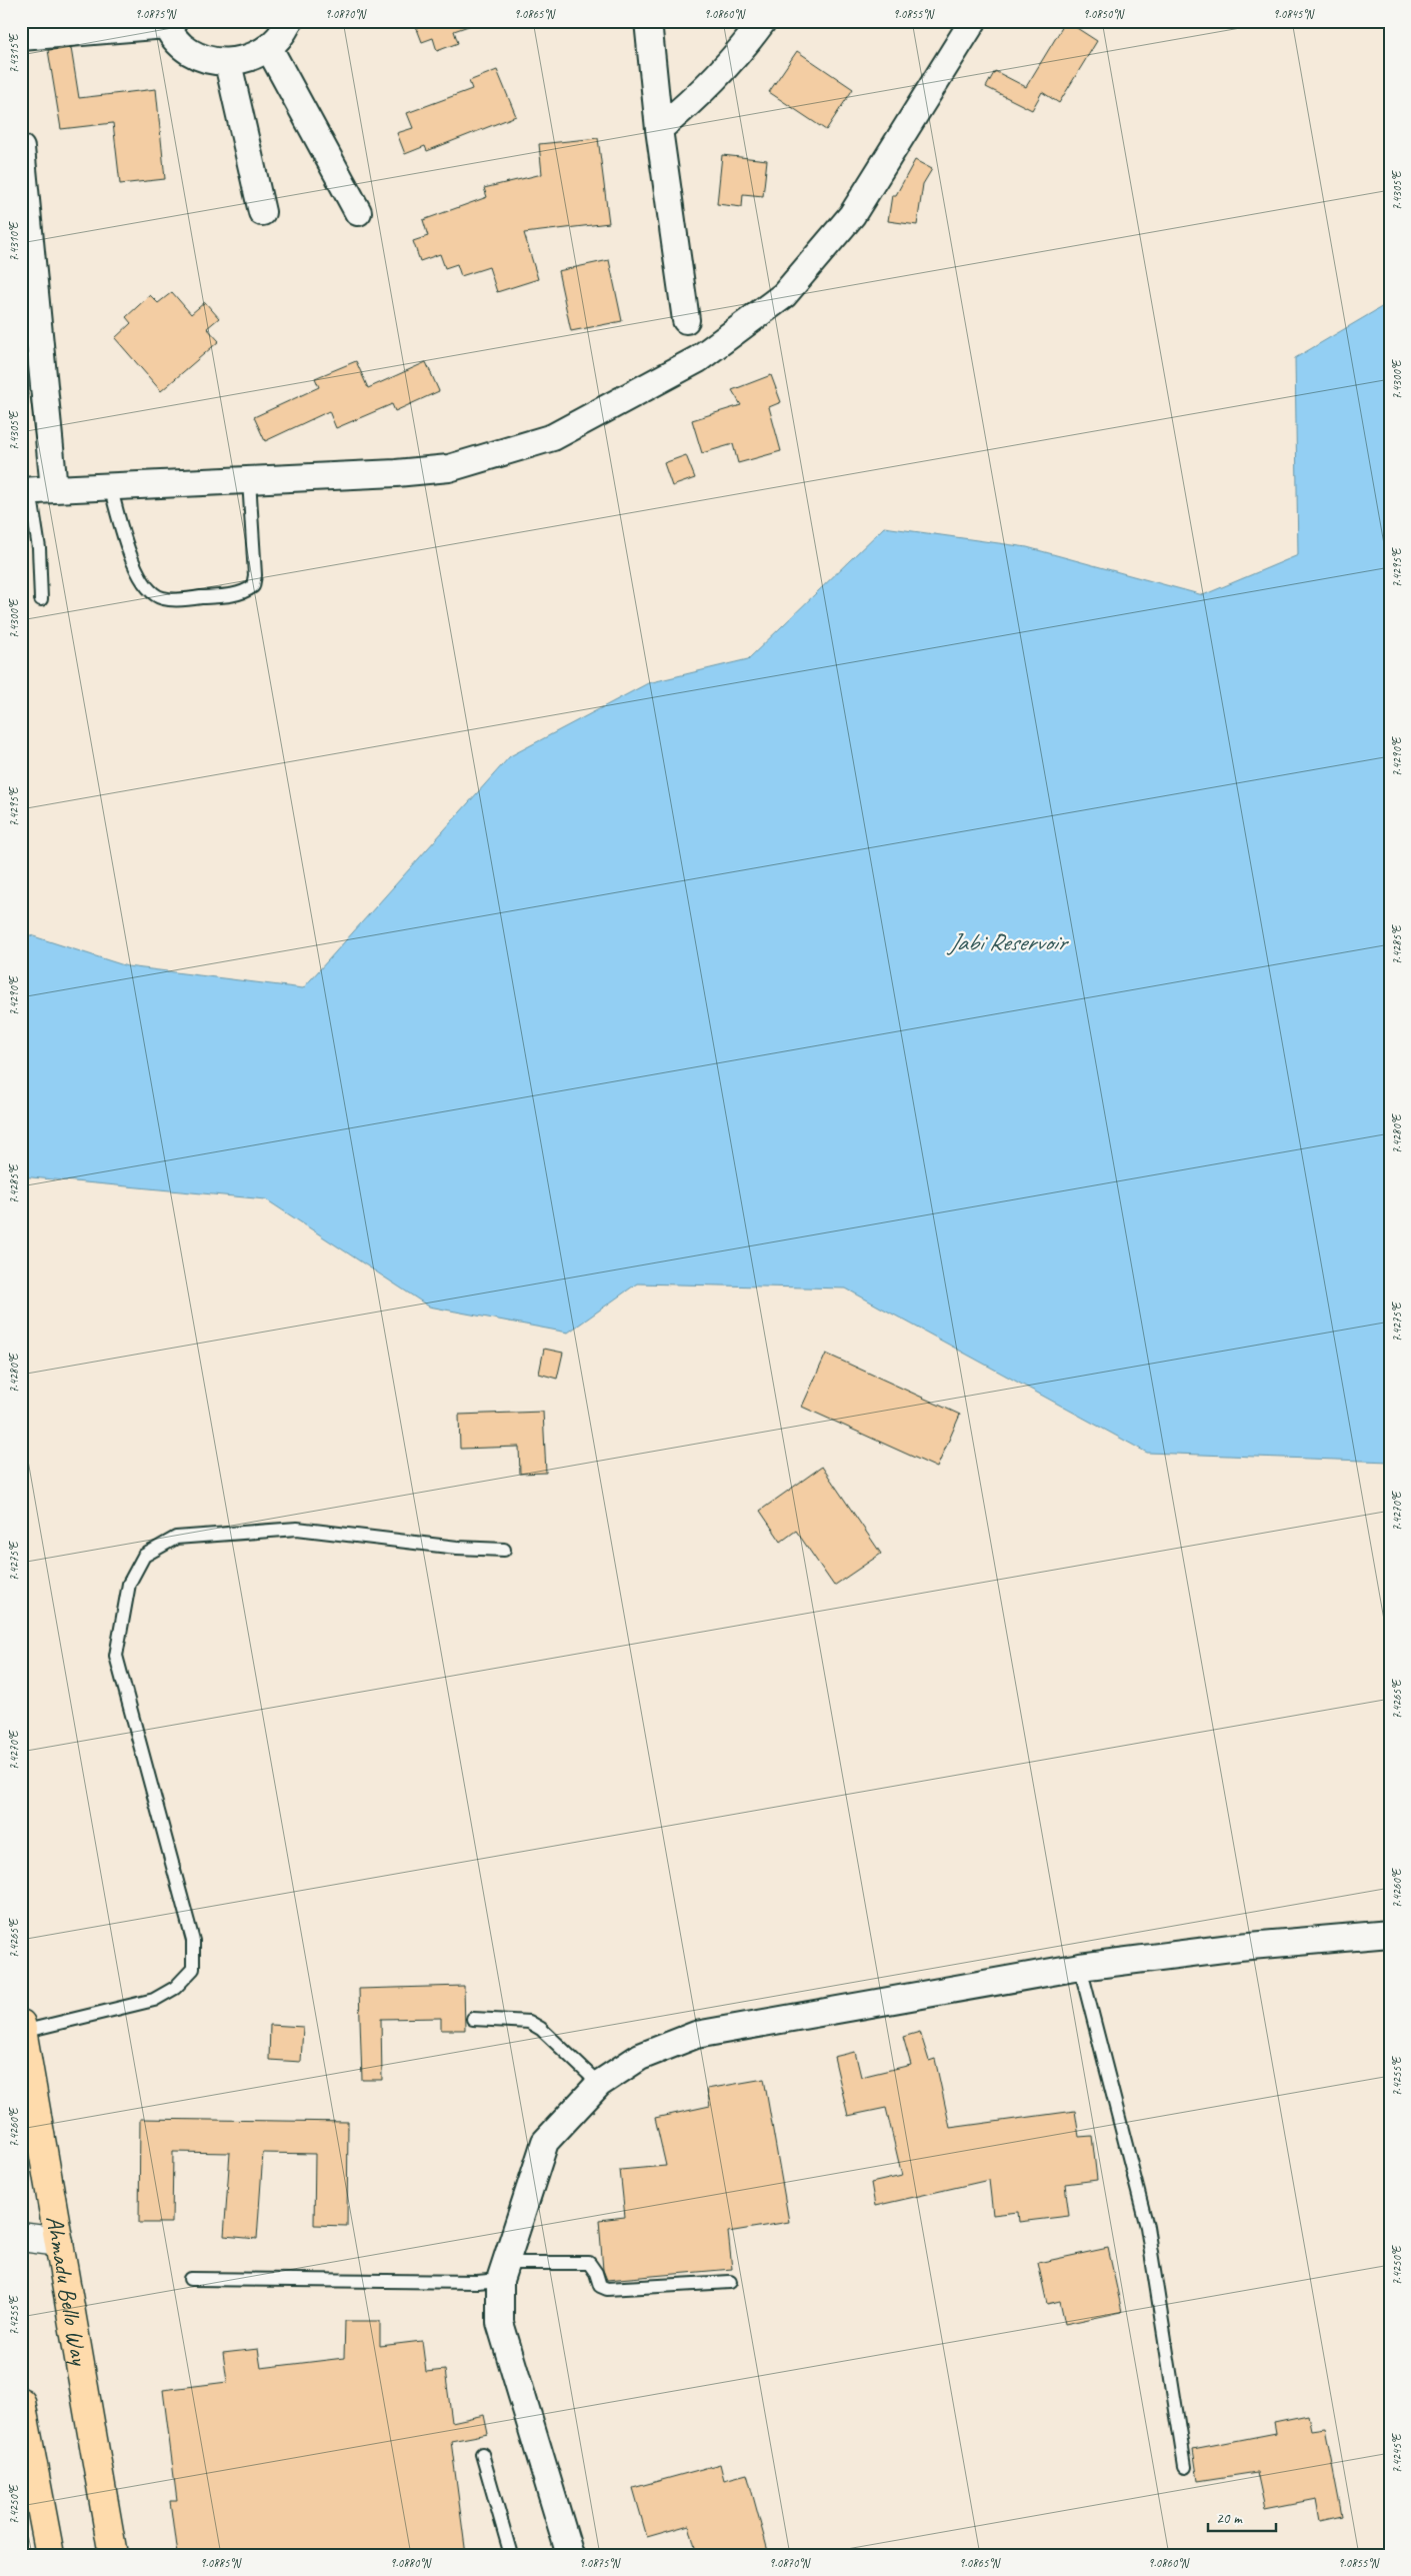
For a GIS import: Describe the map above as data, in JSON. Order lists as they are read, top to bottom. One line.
{"streets":{"main road":["Ahmadu Bello Way"]},"water":["Jabi Reservoir"],"scale_bar":"20 m","coordinates":["9.0875°N","9.0870°N","9.0865°N","9.0860°N","9.0855°N","9.0850°N","9.0845°N","7.4315°E","7.4305°E","7.4310°E","7.4300°E","7.4295°E","7.4290°E","7.4285°E","7.4280°E","7.4275°E","7.4270°E","7.4265°E","7.4260°E","7.4255°E","7.4250°E","7.4245°E","9.0885°N","9.0880°N"]}
